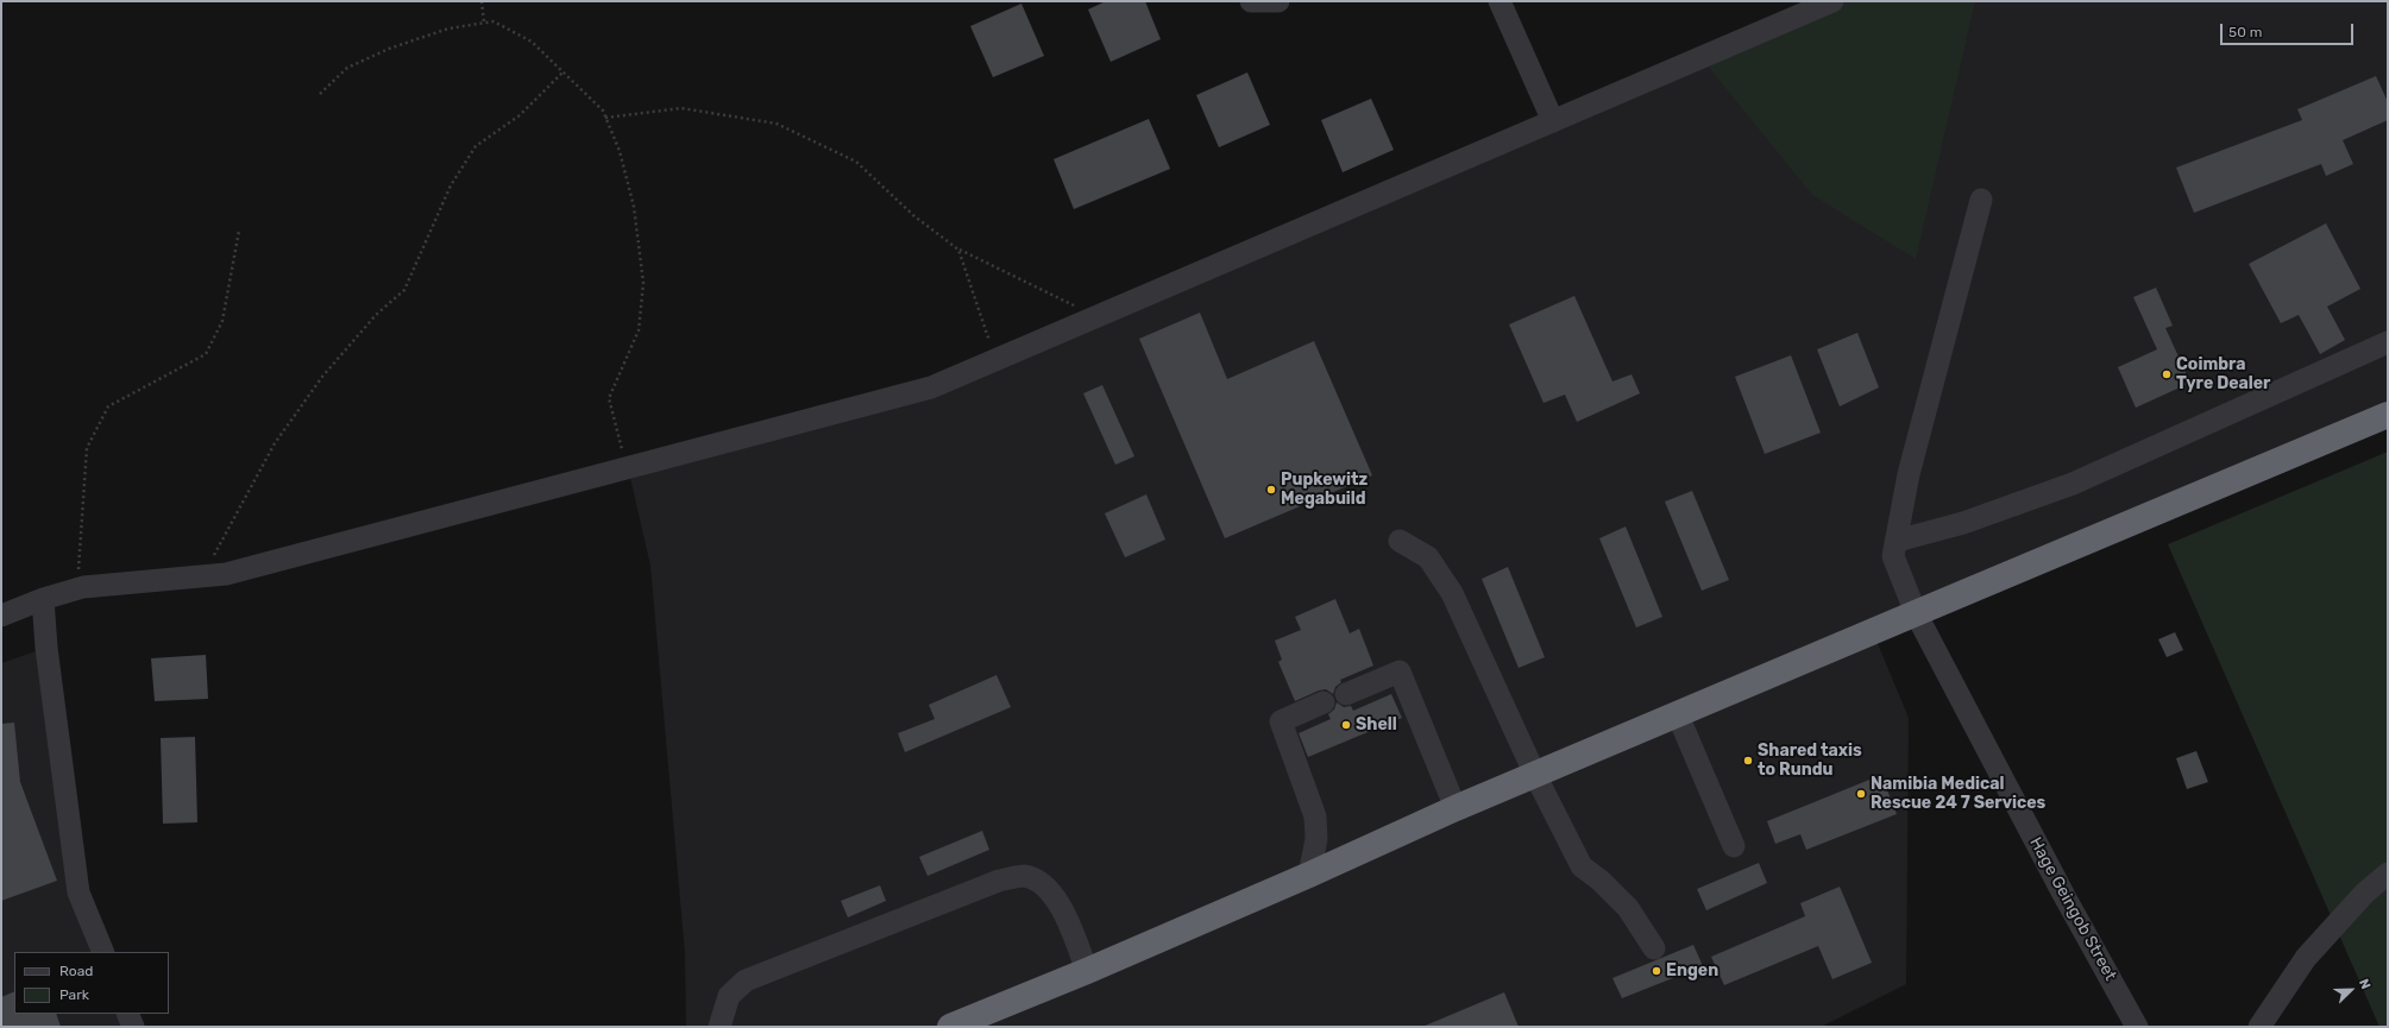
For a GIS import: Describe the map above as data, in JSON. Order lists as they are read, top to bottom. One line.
{"streets":{"street":["Hage Geingob Street"]},"places":["Coimbra Tyre Dealer","Pupkewitz Megabuild","Shell","Shared taxis to Rundu","Namibia Medical Rescue 24 7 Services","Engen"],"legend":["Road","Park"],"scale_bar":"50 m","north":"top right"}
